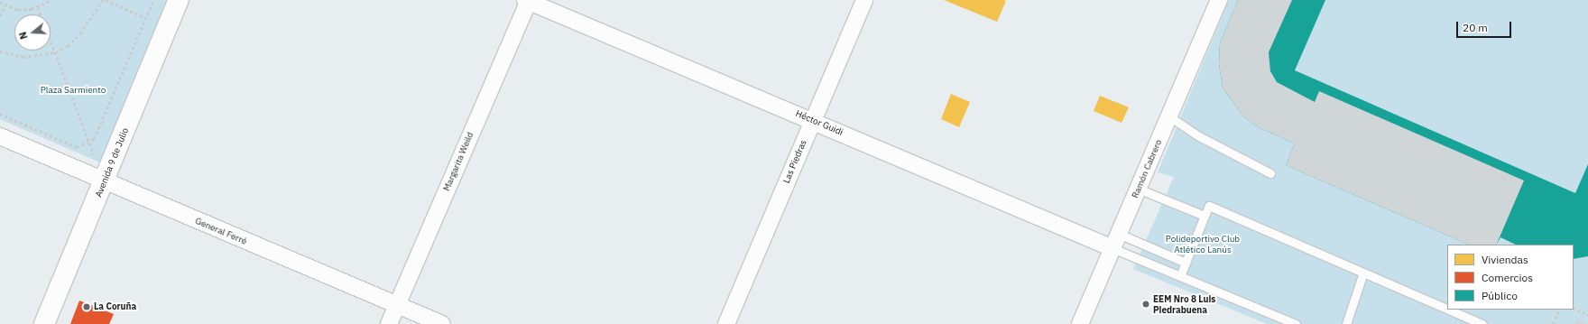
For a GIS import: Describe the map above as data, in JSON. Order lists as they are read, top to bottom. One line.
{"streets":{"street":["Héctor Guidi","Margarita Weild","Las Piedras","Avenida 9 de Julio","Ramón Cabrero","General Ferré"]},"crossings":[["Héctor Guidi","Margarita Weild"],["Héctor Guidi","Las Piedras"],["Héctor Guidi","Ramón Cabrero"],["Margarita Weild","General Ferré"],["Avenida 9 de Julio","General Ferré"]],"parks":["Plaza Sarmiento","Polideportivo Club Atlético Lanús"],"places":["EEM Nro 8 Luis Piedrabuena","La Coruña"],"legend":["Viviendas","Comercios","Público"],"scale_bar":"20 m","north":"left"}
